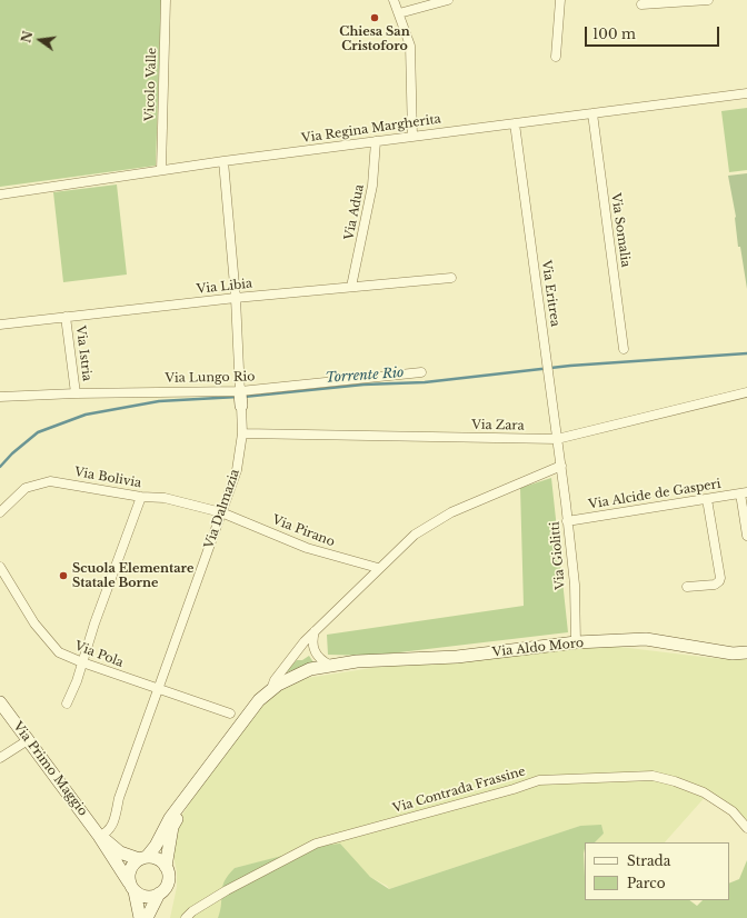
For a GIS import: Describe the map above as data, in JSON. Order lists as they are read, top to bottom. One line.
{"streets":{"street":["Vicolo Valle","Via Regina Margherita","Via Adua","Via Somalia","Via Libia","Via Eritrea","Via Istria","Via Lungo Rio","Via Zara","Via Bolivia","Via Alcide de Gasperi","Via Dalmazia","Via Pirano","Via Giolitti","Via Aldo Moro","Via Pola","Via Primo Maggio","Via Contrada Frassine"]},"crossings":[["Vicolo Valle","Via Regina Margherita"],["Via Regina Margherita","Via Adua"],["Via Regina Margherita","Via Somalia"],["Via Regina Margherita","Via Eritrea"],["Via Regina Margherita","Via Dalmazia"],["Via Adua","Via Libia"],["Via Libia","Via Istria"],["Via Libia","Via Dalmazia"],["Via Eritrea","Via Zara"],["Via Eritrea","Via Giolitti"],["Via Istria","Via Lungo Rio"],["Via Lungo Rio","Via Dalmazia"],["Via Zara","Via Dalmazia"],["Via Bolivia","Via Dalmazia"],["Via Bolivia","Via Pirano"],["Via Alcide de Gasperi","Via Giolitti"],["Via Dalmazia","Via Pirano"],["Via Dalmazia","Via Pola"],["Via Dalmazia","Via Primo Maggio"],["Via Giolitti","Via Aldo Moro"]],"water":["Torrente Rio"],"places":["Chiesa San Cristoforo","Scuola Elementare Statale Borne"],"legend":["Strada","Parco"],"scale_bar":"100 m","north":"left"}
